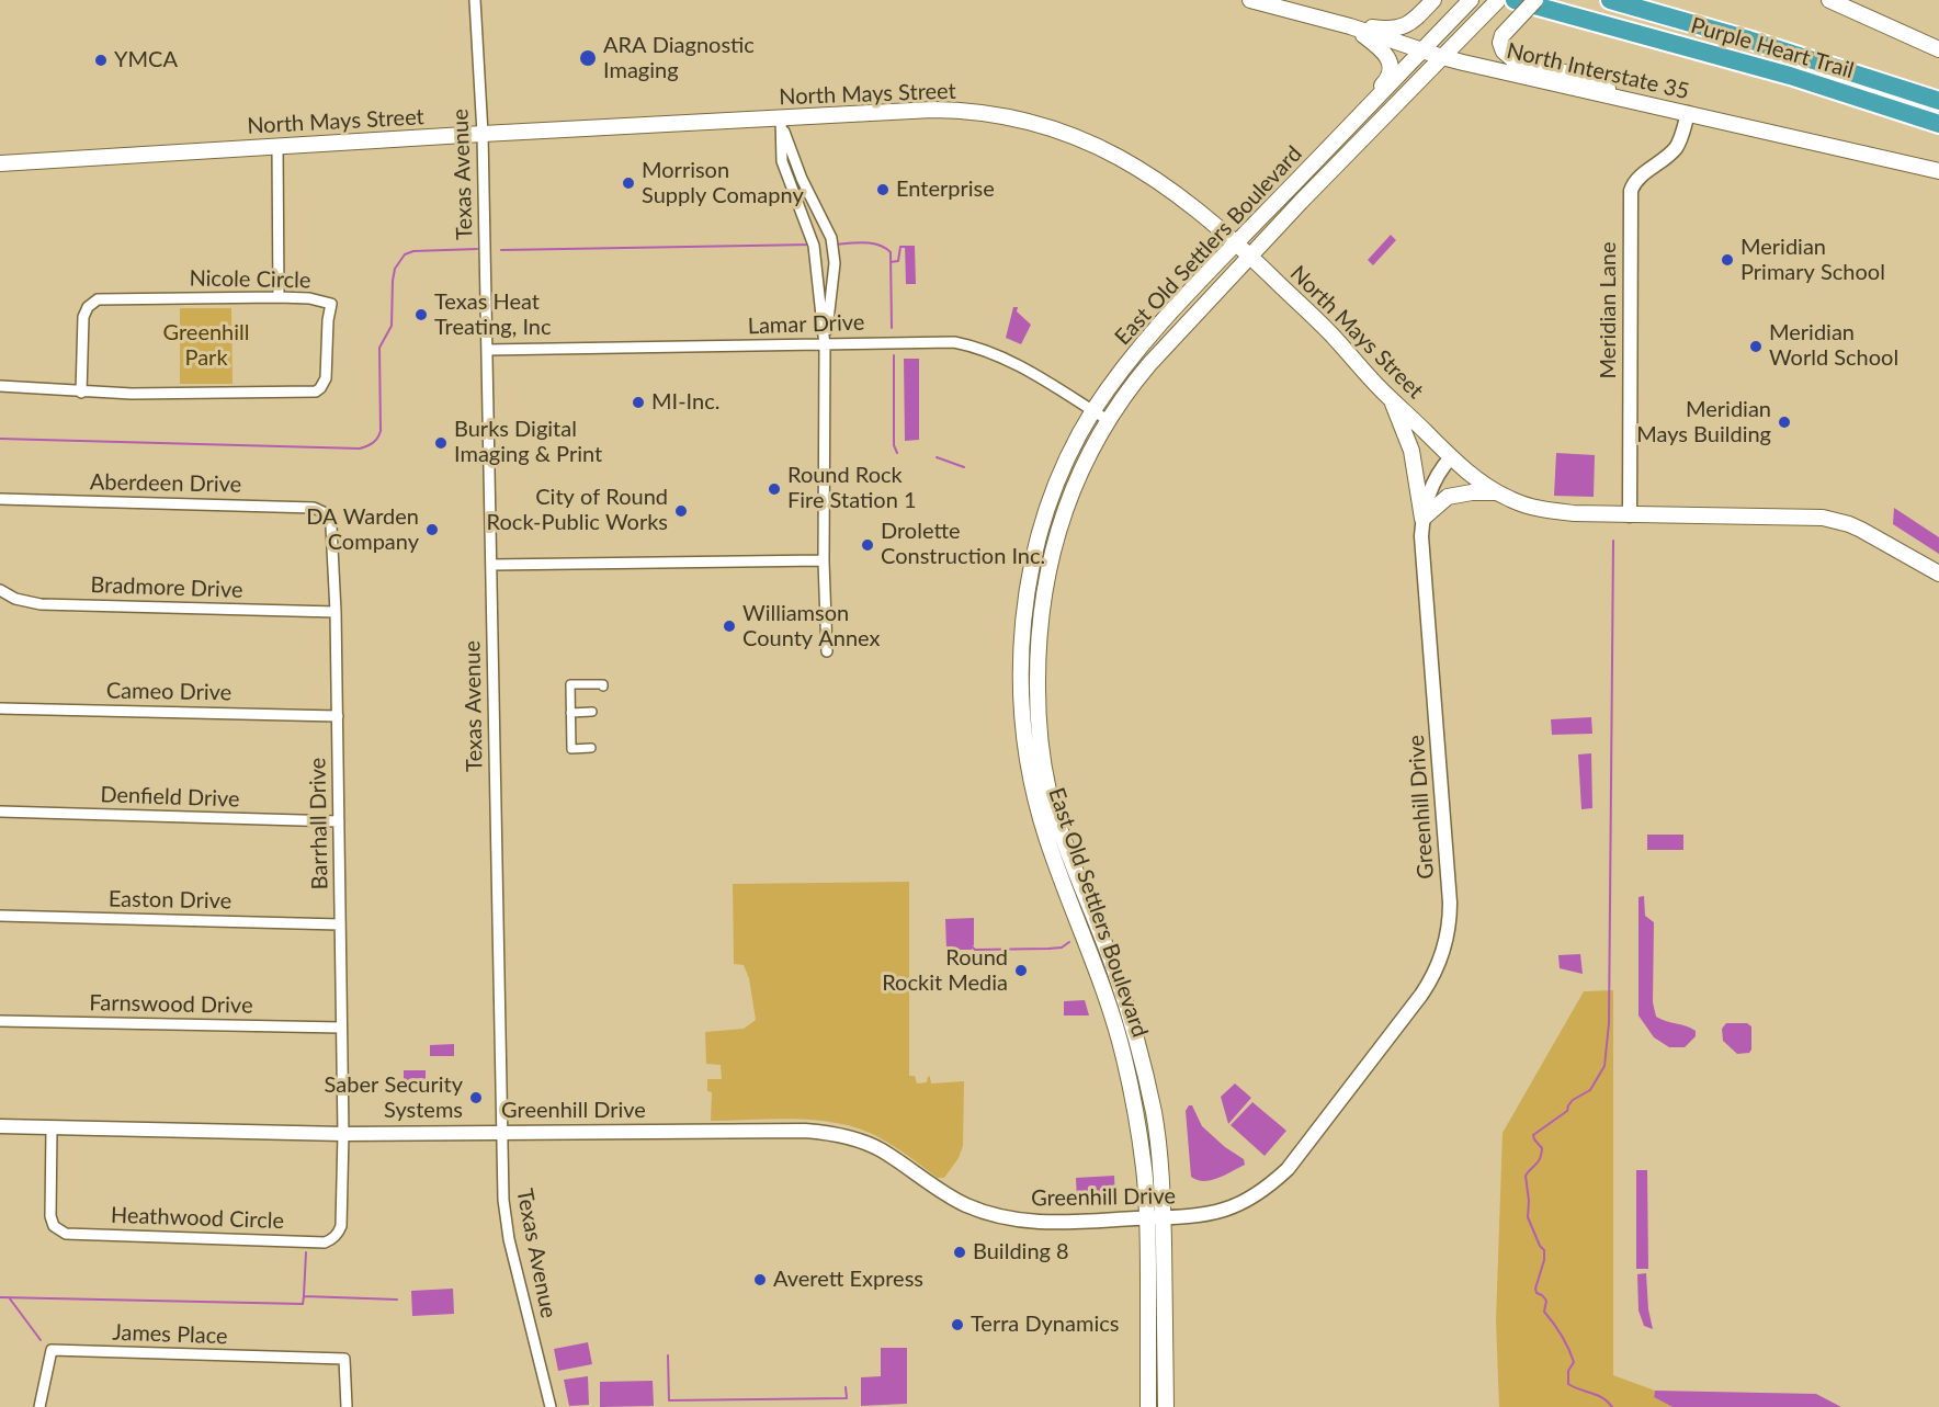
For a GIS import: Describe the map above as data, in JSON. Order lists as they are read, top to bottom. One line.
{"streets":{"highway":["Purple Heart Trail"],"main road":["North Interstate 35","North Mays Street","East Old Settlers Boulevard"],"street":["Texas Avenue","Nicole Circle","Meridian Lane","Lamar Drive","Aberdeen Drive","Bradmore Drive","Cameo Drive","Denfield Drive","Greenhill Drive","Barrhall Drive","Easton Drive","Farnswood Drive","Heathwood Circle","James Place"]},"crossings":[["North Interstate 35","East Old Settlers Boulevard"],["North Interstate 35","Meridian Lane"],["North Mays Street","Texas Avenue"],["North Mays Street","East Old Settlers Boulevard"],["North Mays Street","Meridian Lane"],["North Mays Street","Greenhill Drive"],["Texas Avenue","Lamar Drive"],["Texas Avenue","Greenhill Drive"],["East Old Settlers Boulevard","Lamar Drive"],["East Old Settlers Boulevard","Greenhill Drive"],["Aberdeen Drive","Barrhall Drive"],["Bradmore Drive","Barrhall Drive"],["Cameo Drive","Barrhall Drive"],["Denfield Drive","Barrhall Drive"],["Greenhill Drive","Barrhall Drive"],["Greenhill Drive","Heathwood Circle"],["Barrhall Drive","Easton Drive"],["Barrhall Drive","Farnswood Drive"],["Barrhall Drive","Heathwood Circle"]],"parks":["Greenhill Park"],"places":["ARA Diagnostic Imaging","YMCA","Morrison Supply Comapny","Enterprise","Meridian Primary School","Texas Heat Treating, Inc","Meridian World School","MI-Inc.","Meridian Mays Building","Burks Digital Imaging & Print","Round Rock Fire Station 1","City of Round Rock-Public Works","DA Warden Company","Drolette Construction Inc.","Williamson County Annex","Round Rockit Media","Saber Security Systems","Building 8","Averett Express","Terra Dynamics"]}
